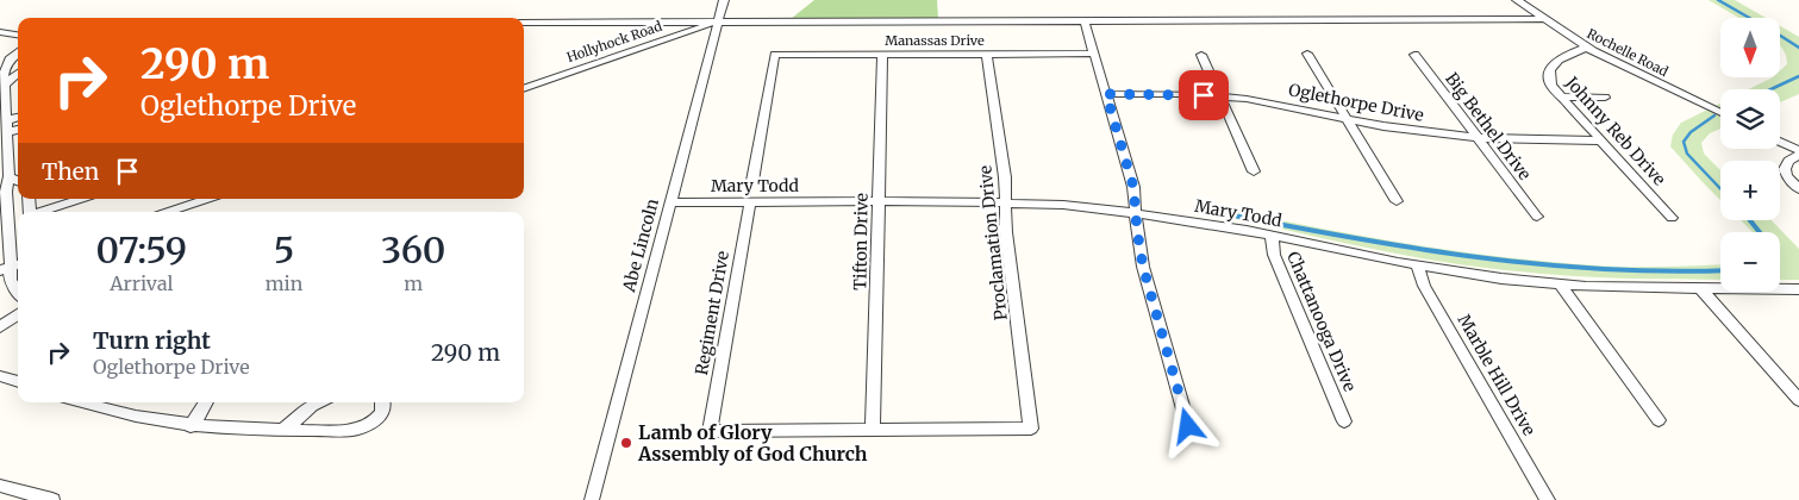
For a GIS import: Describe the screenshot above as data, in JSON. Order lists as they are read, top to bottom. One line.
{"streets":{"street":["Manassas Drive","Hollyhock Road","Rochelle Road","Oglethorpe Drive","Big Bethel Drive","Johnny Reb Drive","Mary Todd","Tifton Drive","Proclamation Drive","Abe Lincoln","Regiment Drive","Chattanooga Drive","Marble Hill Drive"]},"crossings":[["Manassas Drive","Tifton Drive"],["Manassas Drive","Proclamation Drive"],["Hollyhock Road","Abe Lincoln"],["Rochelle Road","Johnny Reb Drive"],["Oglethorpe Drive","Big Bethel Drive"],["Oglethorpe Drive","Johnny Reb Drive"],["Mary Todd","Tifton Drive"],["Mary Todd","Proclamation Drive"],["Mary Todd","Abe Lincoln"],["Mary Todd","Regiment Drive"],["Mary Todd","Chattanooga Drive"],["Mary Todd","Marble Hill Drive"],["Tifton Drive","Proclamation Drive"],["Tifton Drive","Regiment Drive"],["Proclamation Drive","Regiment Drive"]],"places":["Lamb of Glory Assembly of God Church"],"north":"bottom","page":{"map_buttons":["+","−"],"turn":["290 m","Oglethorpe Drive"],"then":"Then","eta":["07:59","Arrival","5","min","360","m"],"list":[{"name":"Turn right","note":"Oglethorpe Drive","value":"290 m"}]}}
